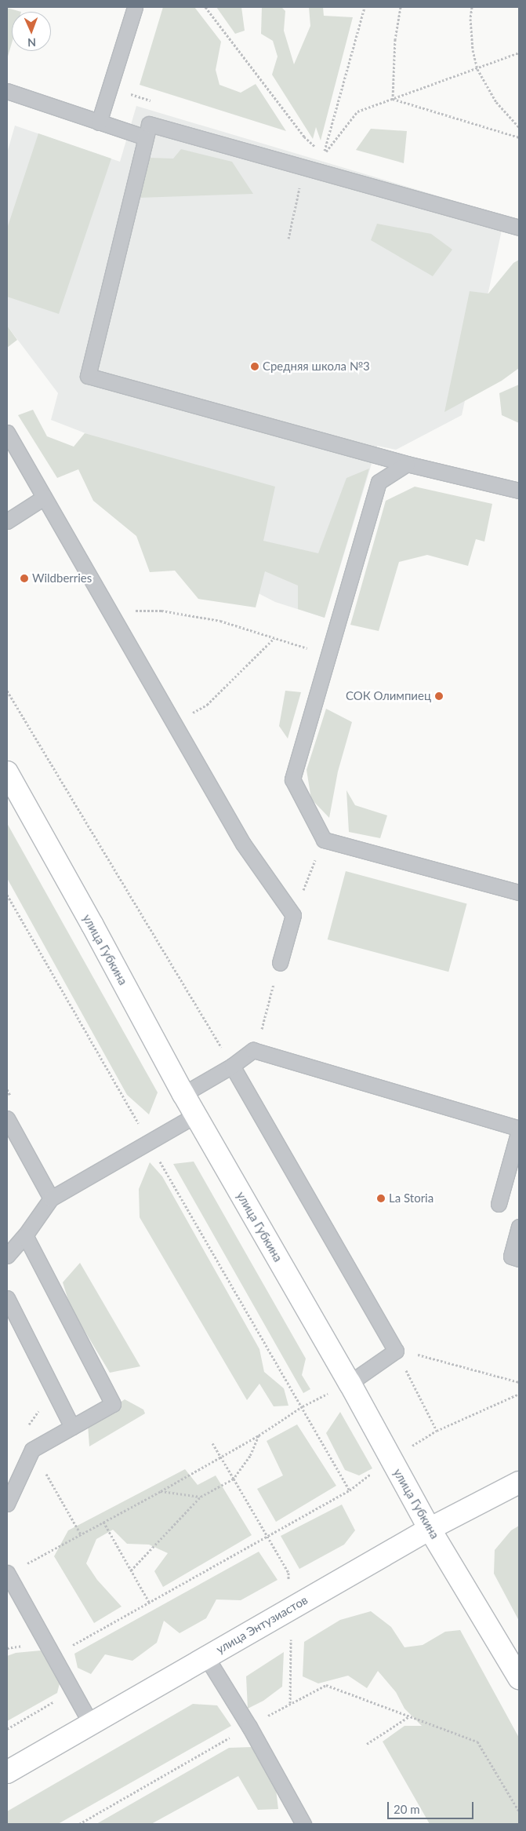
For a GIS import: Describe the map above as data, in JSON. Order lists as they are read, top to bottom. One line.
{"streets":{"main road":["улица Губкина","улица Энтузиастов"]},"crossings":[["улица Губкина","улица Энтузиастов"]],"places":["Средняя школа №3","Wildberries","СОК Олимпиец","La Storia"],"scale_bar":"20 m","north":"bottom"}
